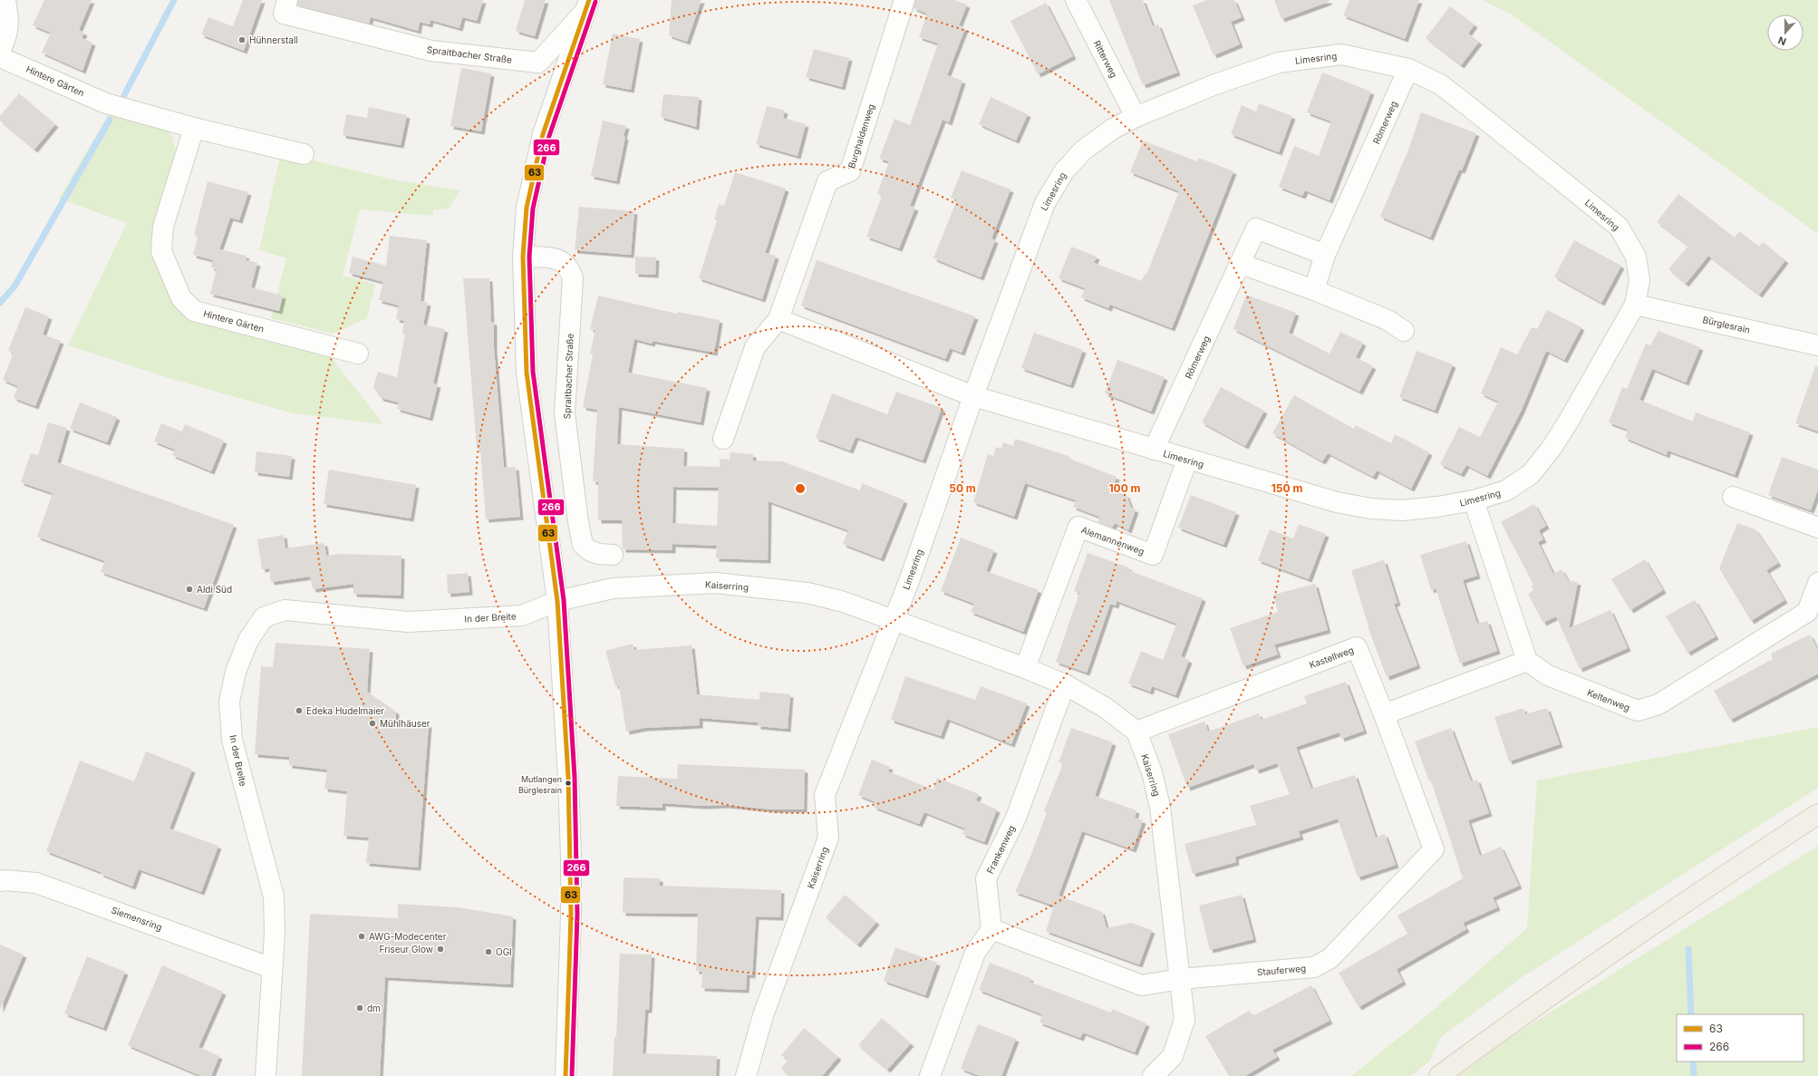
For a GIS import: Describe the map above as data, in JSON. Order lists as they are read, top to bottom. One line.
{"streets":{"street":["Spraitbacher Straße","Limesring","Ritterweg","Hintere Gärten","Römerweg","Burghaldenweg","Bürglesrain","Alemannenweg","Kaiserring","In der Breite","Kastellweg","Keltenweg","Frankenweg","Siemensring","Stauferweg"]},"crossings":[["Spraitbacher Straße","Kaiserring"],["Spraitbacher Straße","In der Breite"],["Limesring","Ritterweg"],["Limesring","Römerweg"],["Limesring","Bürglesrain"],["Limesring","Alemannenweg"],["Limesring","Kaiserring"],["Alemannenweg","Kaiserring"],["Kaiserring","In der Breite"],["Kaiserring","Kastellweg"],["Kaiserring","Frankenweg"],["Kaiserring","Stauferweg"],["In der Breite","Siemensring"],["Kastellweg","Stauferweg"],["Frankenweg","Stauferweg"]],"places":["Hühnerstall","Aldi Süd","Edeka Hudelmaier","Mühlhäuser","Mutlangen Bürglesrain","AWG-Modecenter","Friseur Glow","OGI","dm"],"lines":["transit line 63","transit line 266"],"legend":["63","266"],"north":"bottom","rings":["50 m","100 m","150 m"]}
